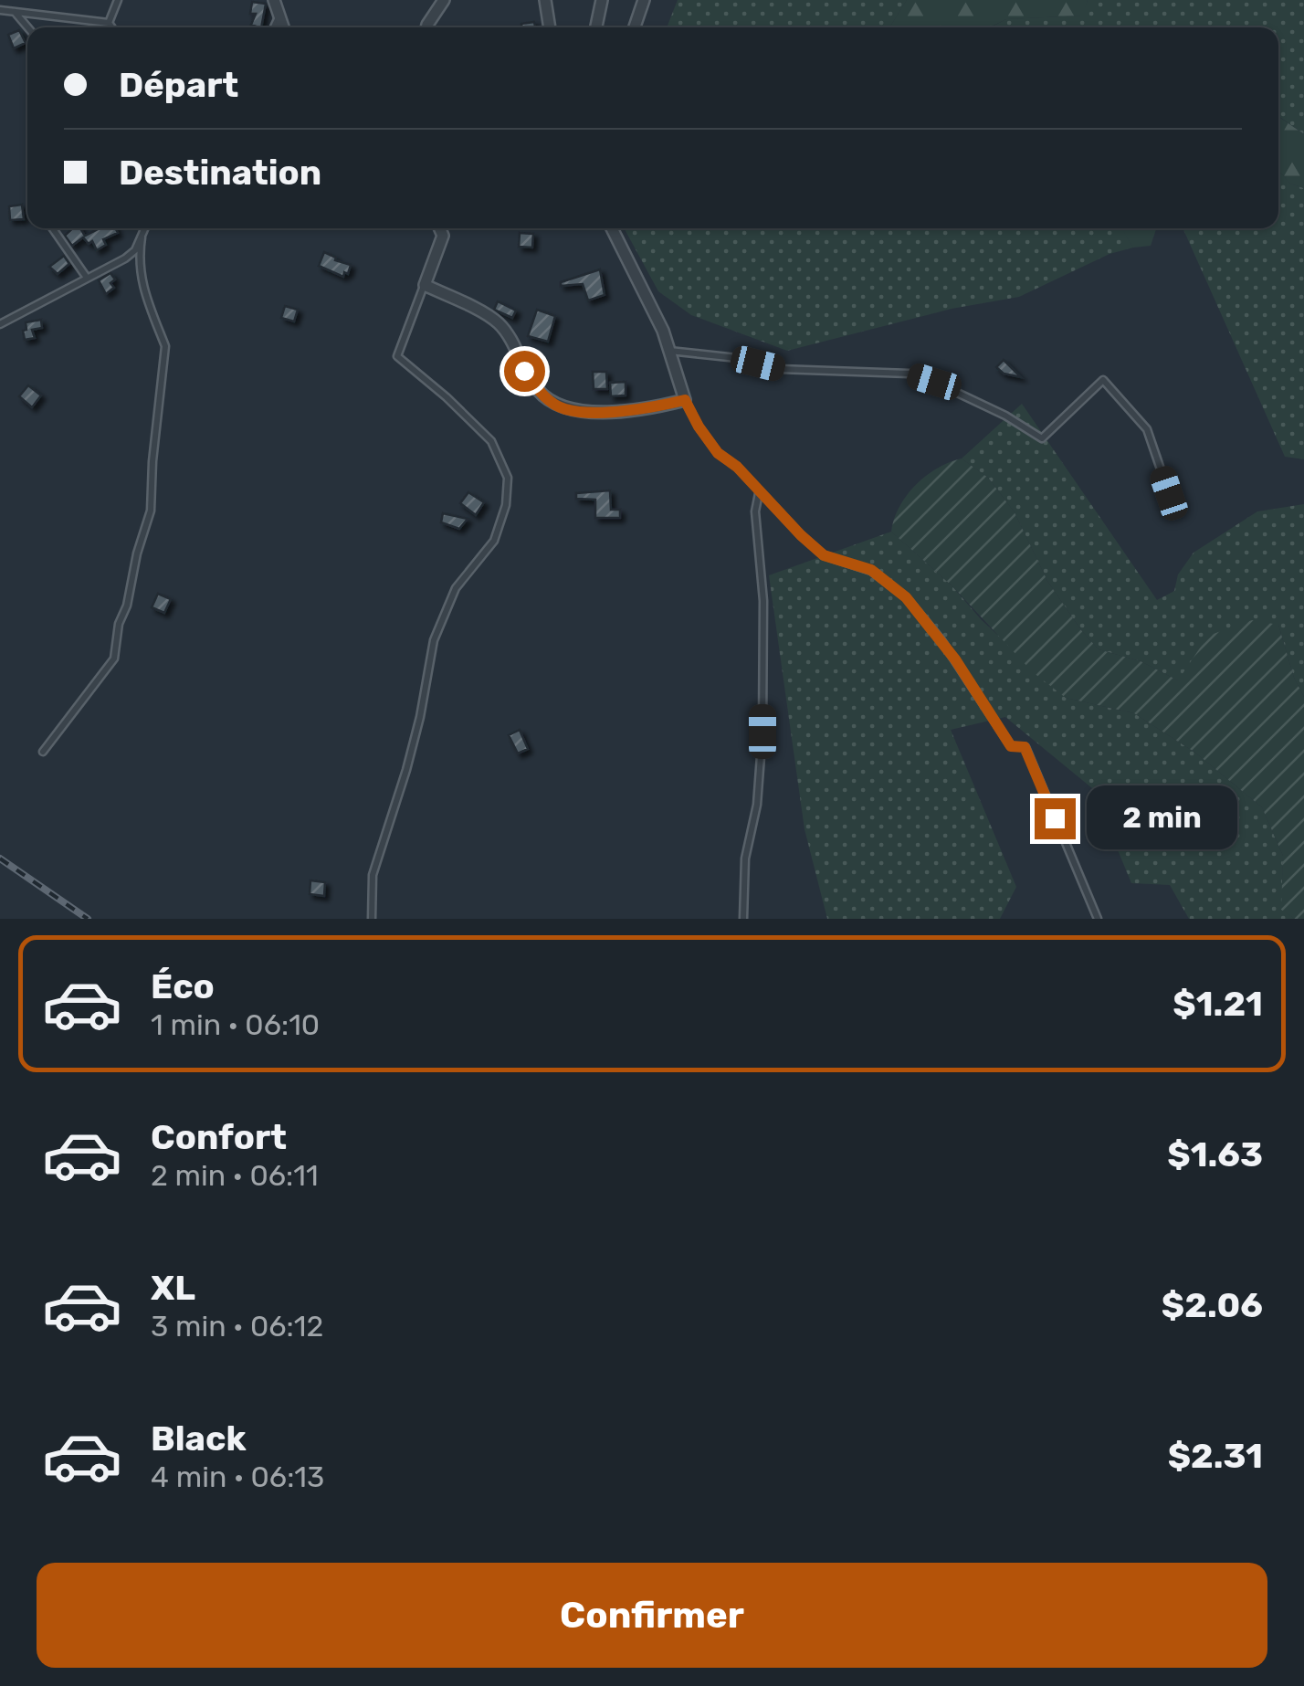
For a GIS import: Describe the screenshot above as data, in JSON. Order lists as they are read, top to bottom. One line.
{"page":{"banner":["Départ","Destination"],"bubble":"2 min","list":[{"name":"Éco","note":"1 min · 06:10","value":"$1.21"},{"name":"Confort","note":"2 min · 06:11","value":"$1.63"},{"name":"XL","note":"3 min · 06:12","value":"$2.06"},{"name":"Black","note":"4 min · 06:13","value":"$2.31"}],"buttons":"Confirmer"}}
